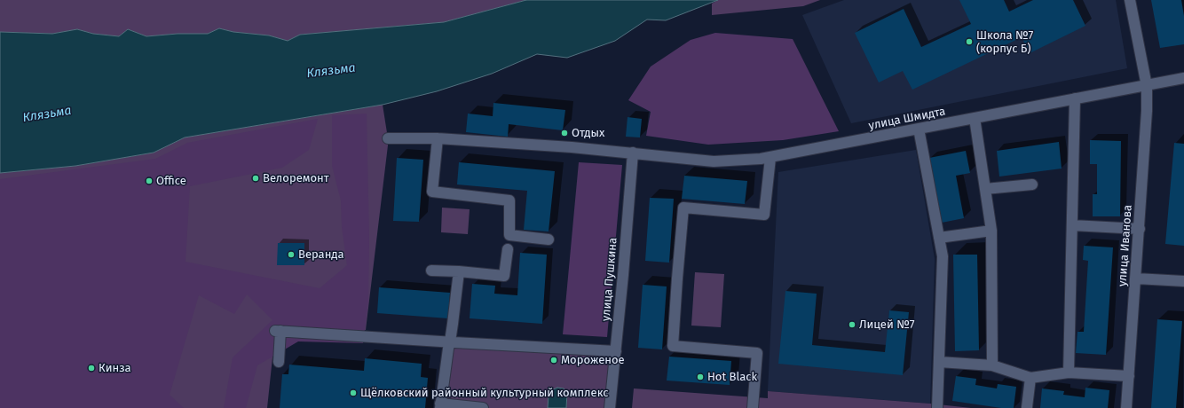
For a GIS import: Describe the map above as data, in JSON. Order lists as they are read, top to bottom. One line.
{"streets":{"street":["улица Шмидта","улица Иванова","улица Пушкина"]},"crossings":[["улица Шмидта","улица Иванова"],["улица Шмидта","улица Пушкина"]],"water":["Клязьма"],"places":["Школа №7 (корпус Б)","Отдых","Велоремонт","Office","Веранда","Лицей №7","Мороженое","Кинза","Hot Black","Щёлковский районный культурный комплекс"]}
